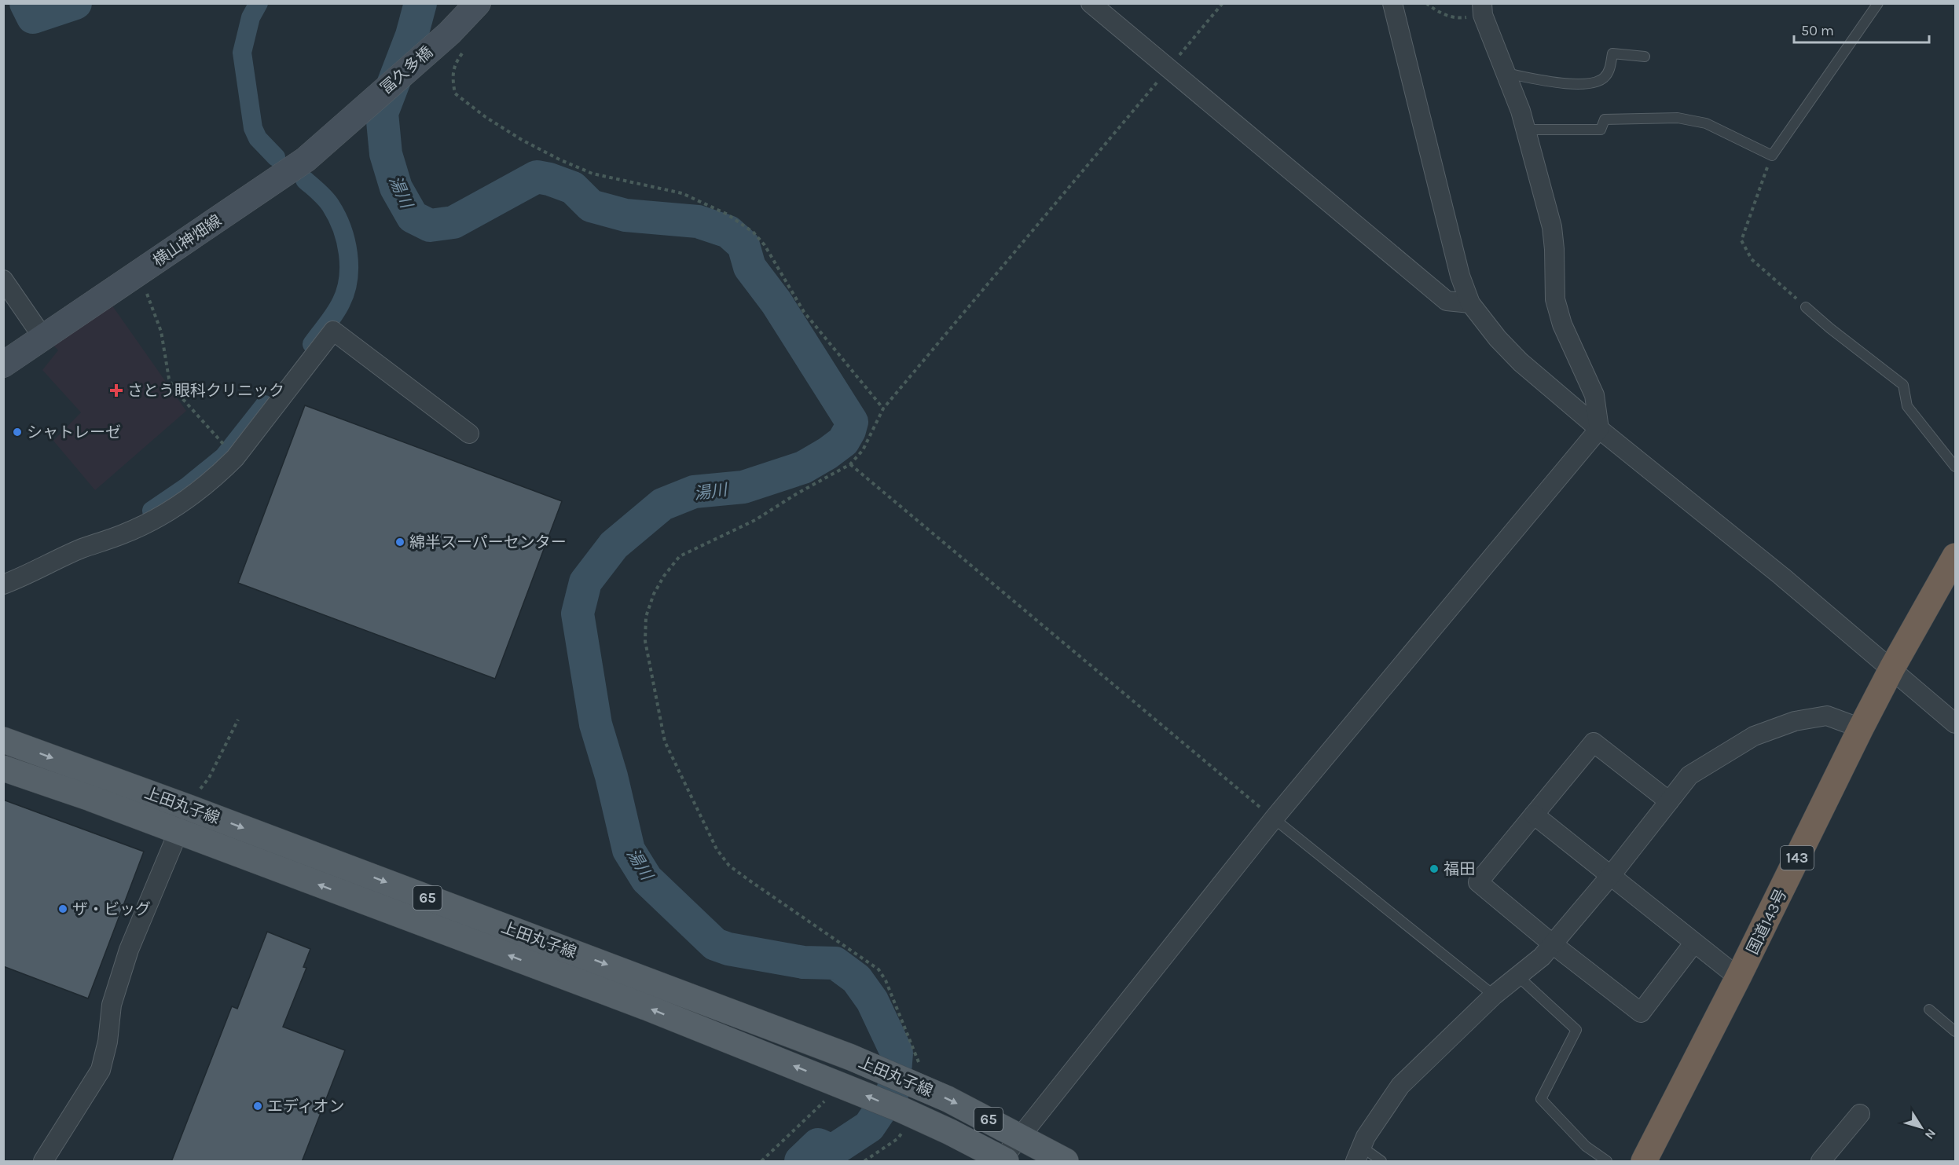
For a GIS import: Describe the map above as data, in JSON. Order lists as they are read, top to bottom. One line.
{"streets":{"highway":["143","国道143号"],"main road":["上田丸子線","65"],"street":["冨久多橋","横山神畑線"]},"crossings":[["冨久多橋","横山神畑線"]],"water":["湯川"],"places":{"health":["さとう眼科クリニック"],"other":["シャトレーゼ","綿半スーパーセンター","福田","ザ・ビッグ","エディオン"]},"scale_bar":"50 m","north":"bottom right"}
